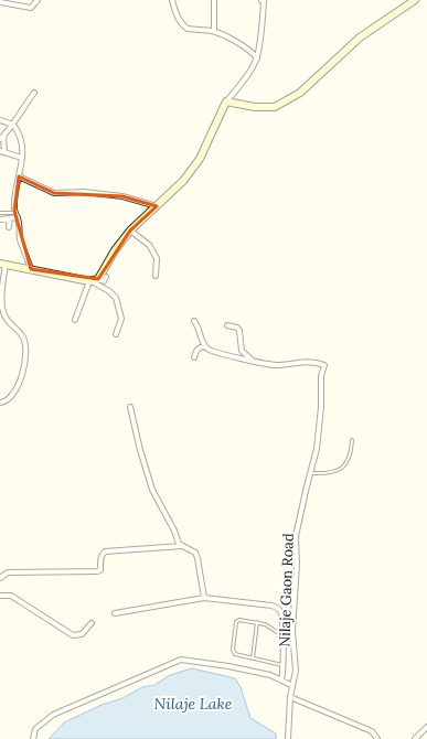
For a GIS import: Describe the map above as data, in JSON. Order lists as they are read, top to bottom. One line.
{"streets":{"street":["Nilaje Gaon Road"]},"water":["Nilaje Lake"]}
